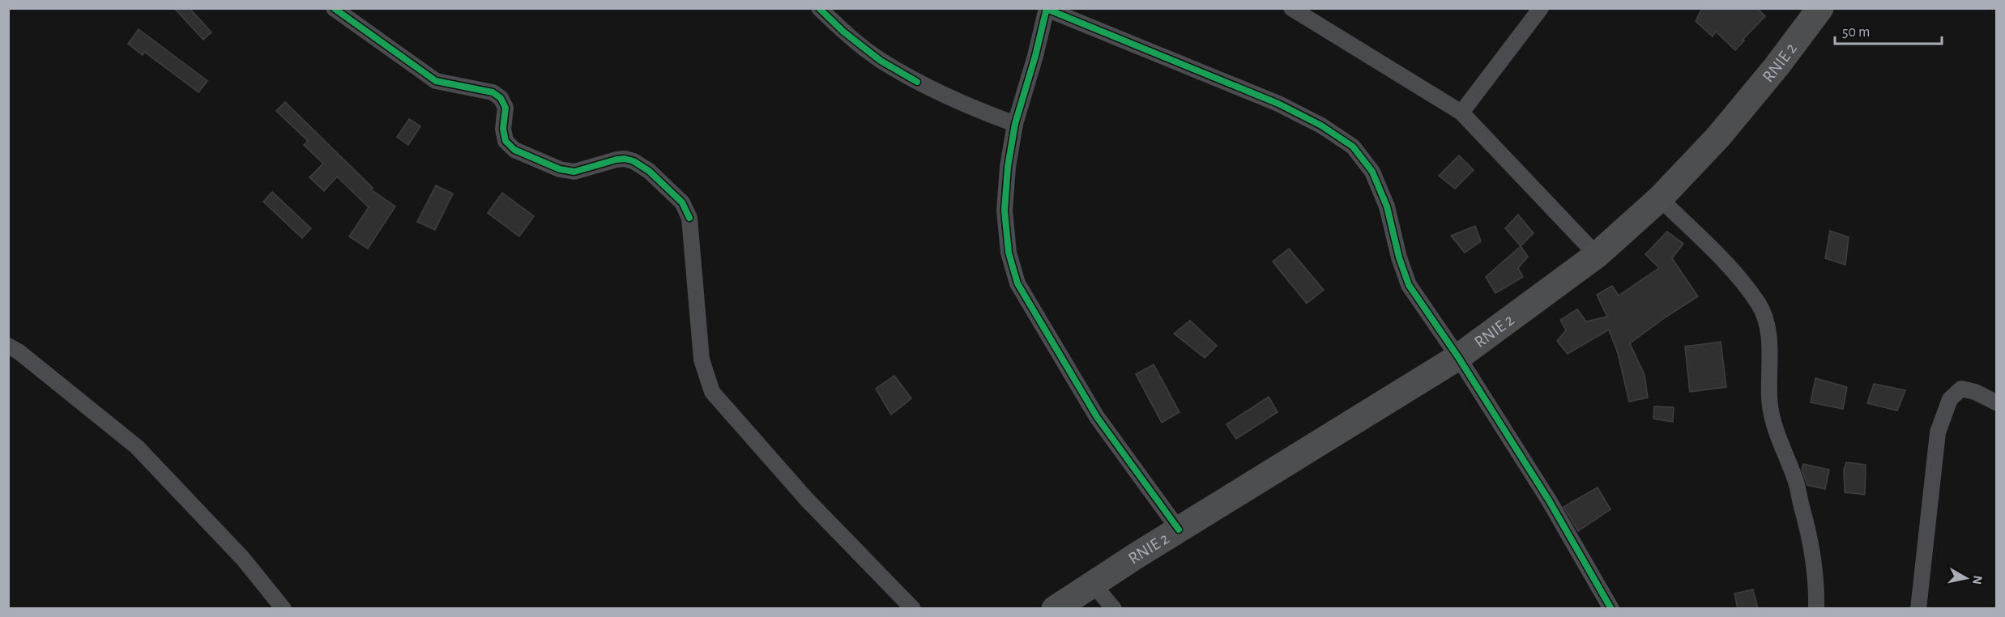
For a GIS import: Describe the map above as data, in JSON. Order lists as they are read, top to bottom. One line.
{"streets":{"highway":["RNIE 2"]},"scale_bar":"50 m","north":"right"}
